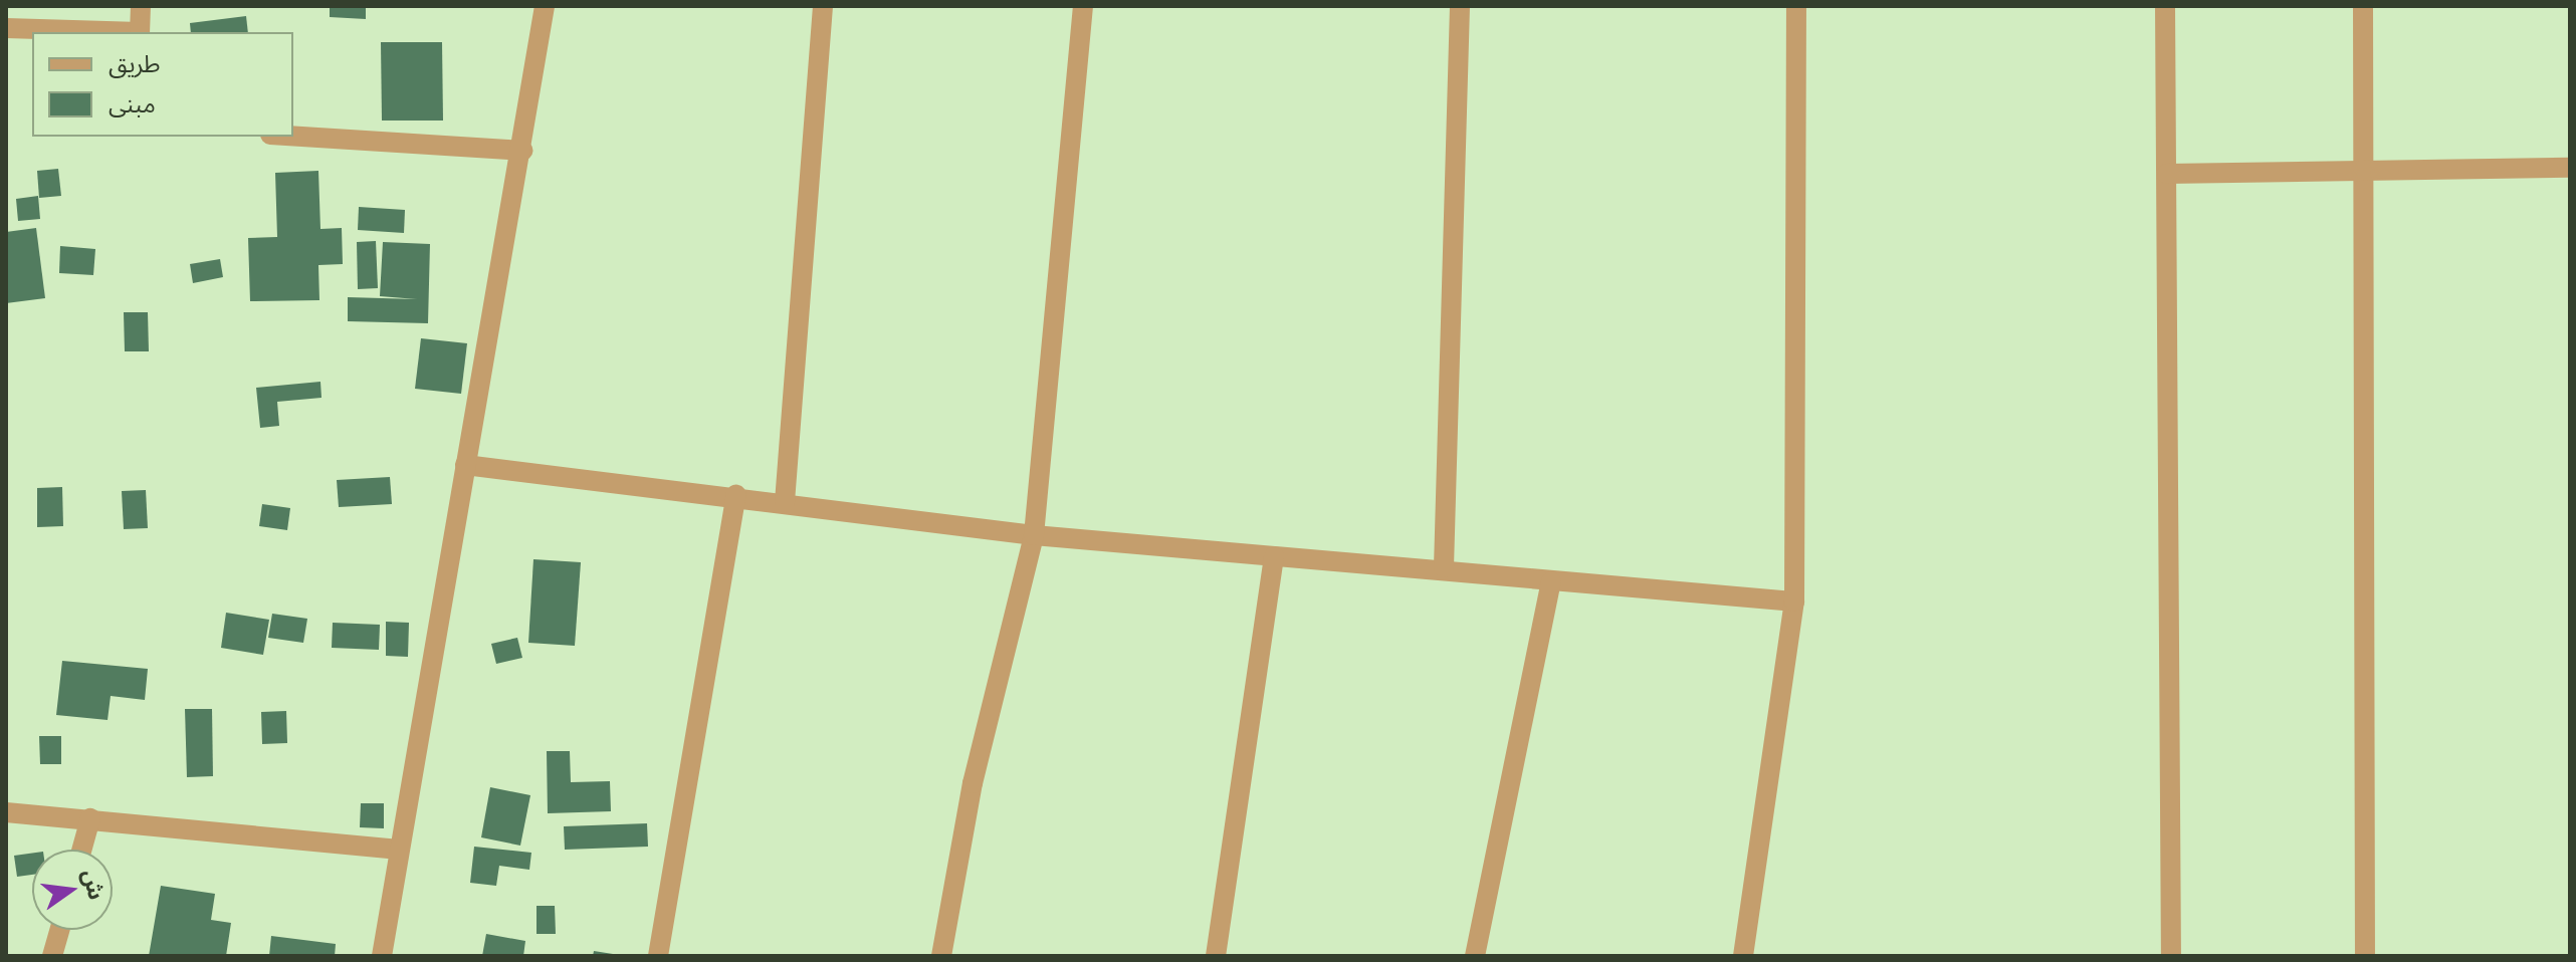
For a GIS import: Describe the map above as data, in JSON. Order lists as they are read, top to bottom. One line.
{"legend":["طريق","مبنى"],"north":"right"}
